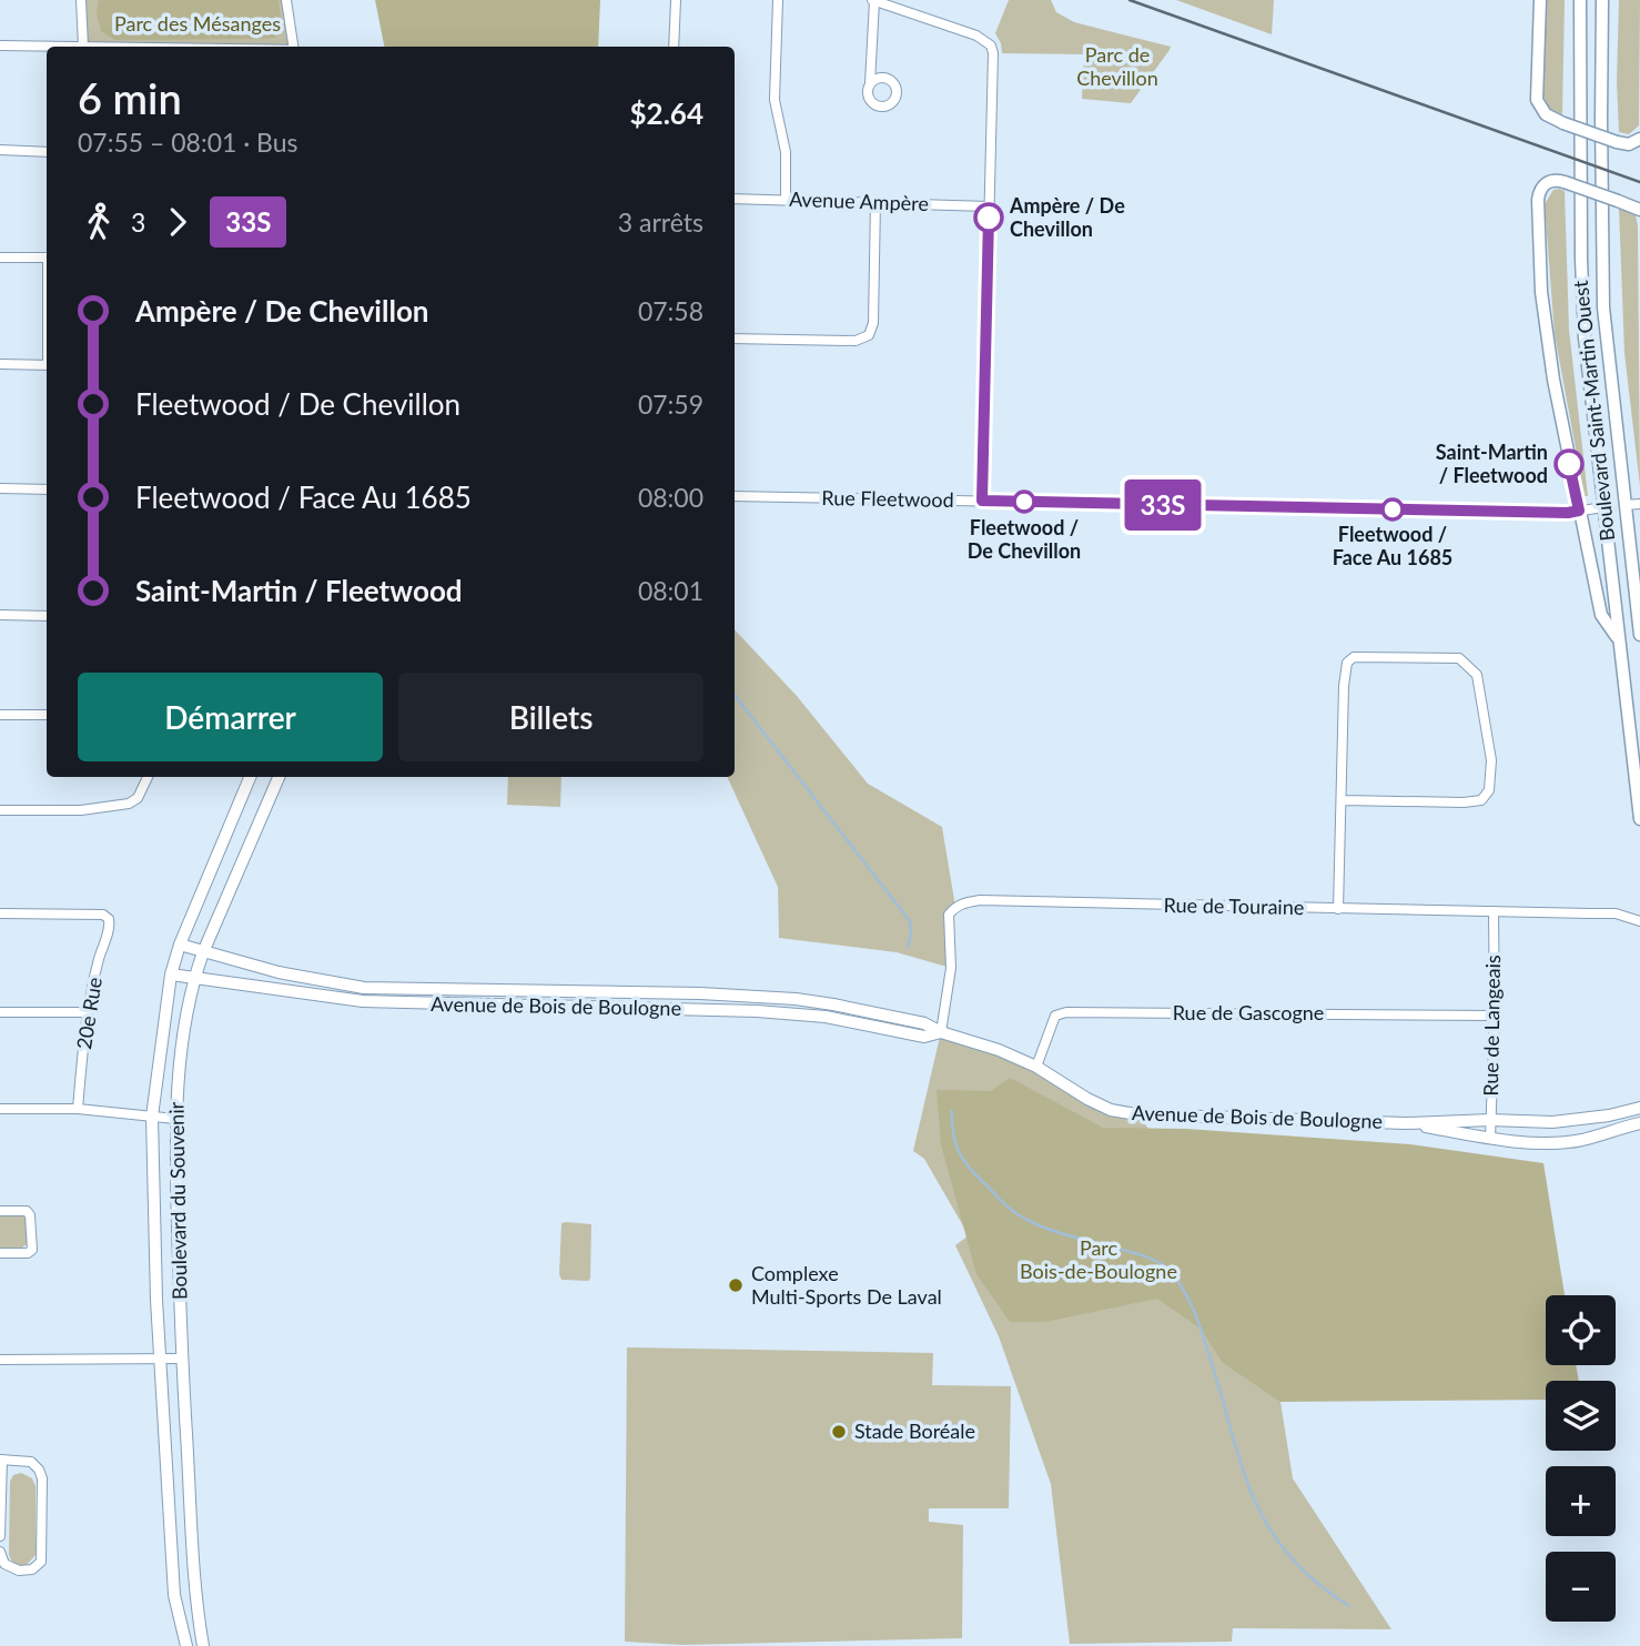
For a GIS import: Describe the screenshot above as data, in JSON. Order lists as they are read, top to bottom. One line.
{"streets":{"main road":["Boulevard Saint-Martin Ouest"],"street":["Avenue Ampère","Rue Fleetwood","Rue de Touraine","Avenue de Bois de Boulogne","20e Rue","Rue de Gascogne","Rue de Langeais","Boulevard du Souvenir"]},"crossings":[["Boulevard Saint-Martin Ouest","Rue Fleetwood"],["Rue de Touraine","Avenue de Bois de Boulogne"],["Rue de Touraine","Rue de Langeais"],["Avenue de Bois de Boulogne","Rue de Gascogne"],["Avenue de Bois de Boulogne","Rue de Langeais"],["Avenue de Bois de Boulogne","Boulevard du Souvenir"],["Rue de Gascogne","Rue de Langeais"]],"parks":["Parc des Mésanges","Parc de Chevillon","Parc Bois-de-Boulogne"],"places":["Ampère / De Chevillon","Saint-Martin / Fleetwood","Fleetwood / De Chevillon","Fleetwood / Face Au 1685","Complexe Multi-Sports De Laval","Stade Boréale"],"lines":["bus line 33S"],"page":{"on_map":"33S","heading":["6 min","07:55 – 08:01 · Bus","$2.64"],"legs":["3","33S","3 arrêts"],"list":[{"name":"Ampère / De Chevillon","value":"07:58"},{"name":"Fleetwood / De Chevillon","value":"07:59"},{"name":"Fleetwood / Face Au 1685","value":"08:00"},{"name":"Saint-Martin / Fleetwood","value":"08:01"}],"buttons":["Démarrer","Billets"],"map_buttons":["+","−"]}}
